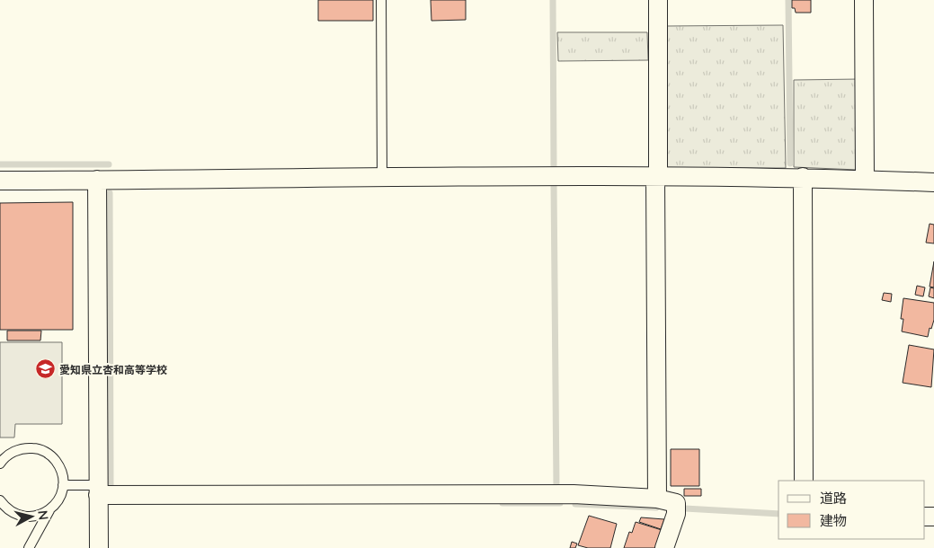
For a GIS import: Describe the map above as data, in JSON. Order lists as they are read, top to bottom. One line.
{"places":{"school or university":["愛知県立杏和高等学校"]},"legend":["道路","建物"],"north":"right"}
